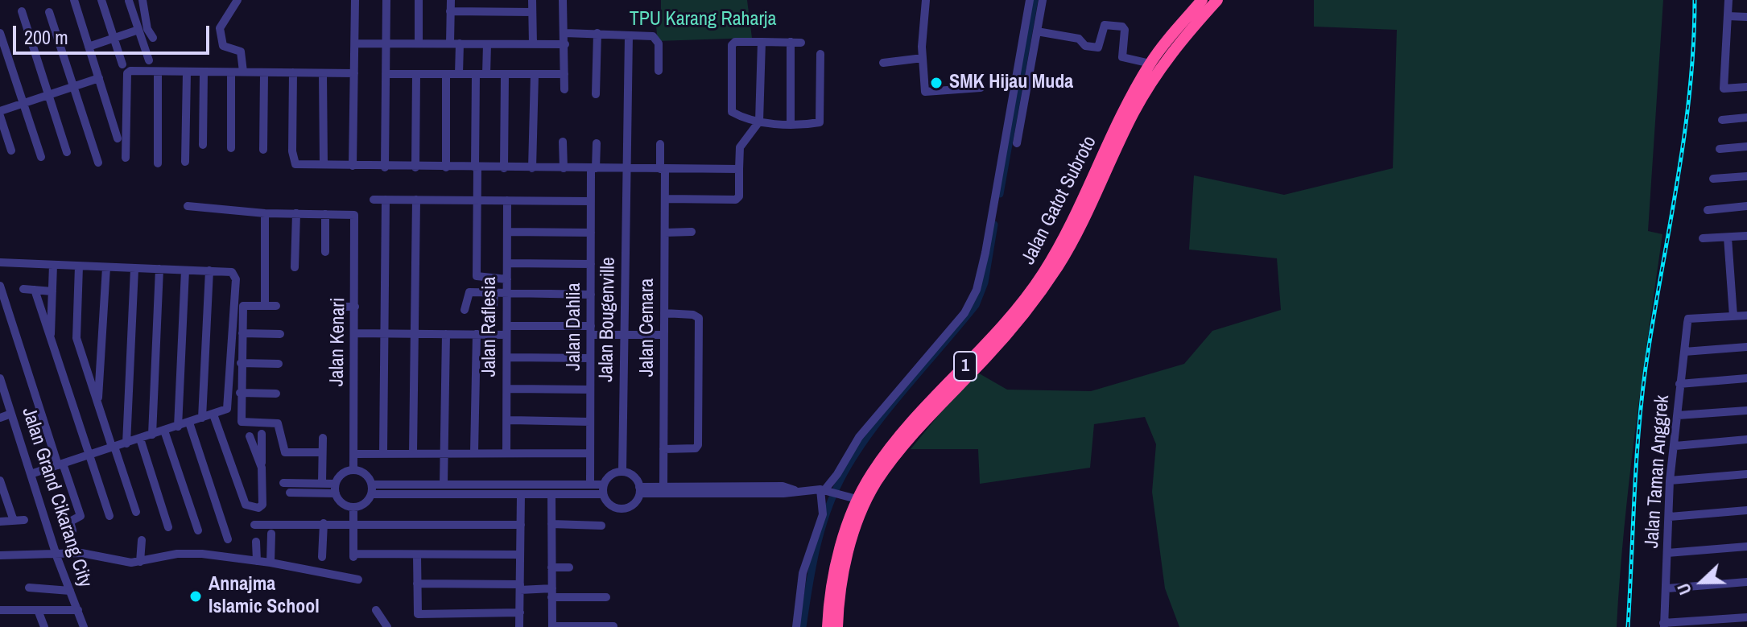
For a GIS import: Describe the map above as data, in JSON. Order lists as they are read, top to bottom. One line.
{"streets":{"highway":["Jalan Gatot Subroto","1"],"street":["Jalan Bougenville","Jalan Raflesia","Jalan Dahlia","Jalan Cemara","Jalan Kenari","Jalan Taman Anggrek","Jalan Grand Cikarang City"]},"crossings":[["Jalan Gatot Subroto","1"]],"parks":["TPU Karang Raharja"],"places":["SMK Hijau Muda","Annajma Islamic School"],"scale_bar":"200 m","north":"left"}
